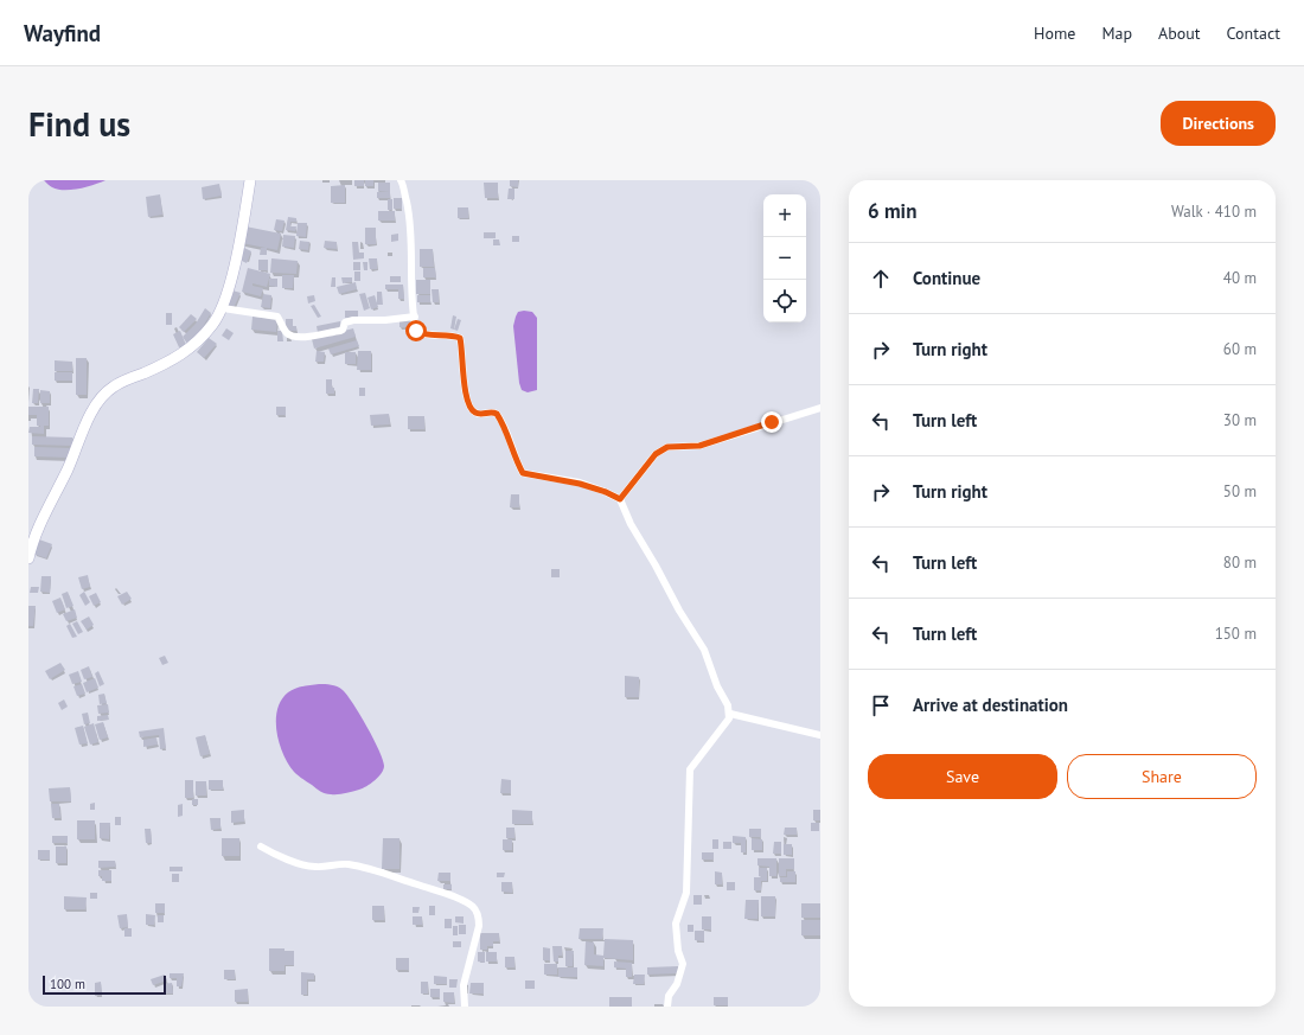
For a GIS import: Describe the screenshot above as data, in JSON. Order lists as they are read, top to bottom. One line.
{"scale_bar":"100 m","page":{"header":"Wayfind","nav":["Home","Map","About","Contact"],"buttons":["Directions",["Save","Share"]],"title":"Find us","heading":["6 min","Walk · 410 m"],"map_buttons":["+","−"],"list":[["Continue","40 m"],["Turn right","60 m"],["Turn left","30 m"],["Turn right","50 m"],["Turn left","80 m"],["Turn left","150 m"],"Arrive at destination"],"scale":"100 m"}}
